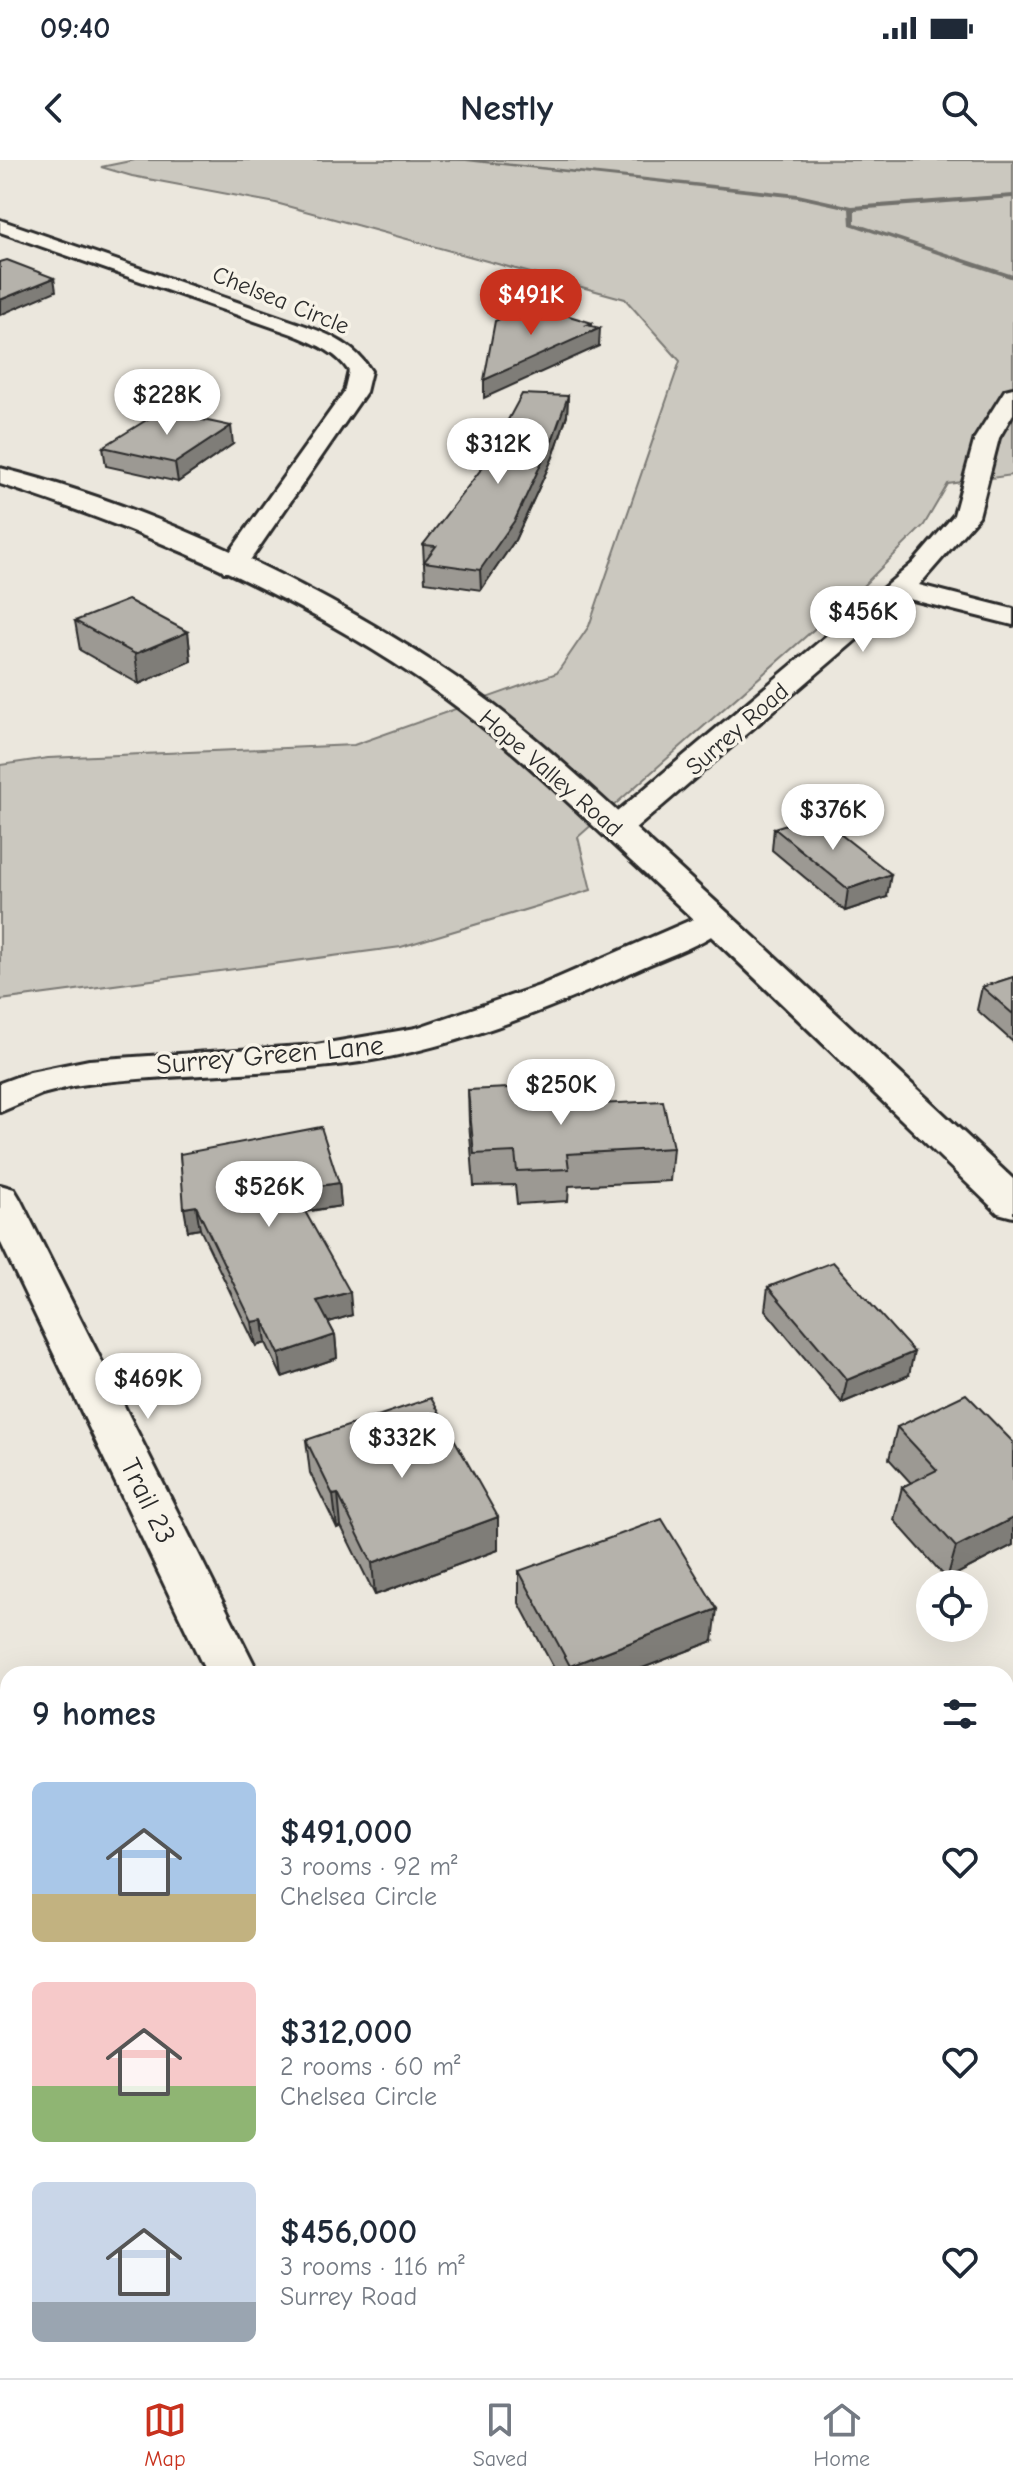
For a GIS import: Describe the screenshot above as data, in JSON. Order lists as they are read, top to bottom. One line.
{"streets":{"main road":["Hope Valley Road"],"street":["Chelsea Circle","Surrey Road","Surrey Green Lane","Trail 23"]},"crossings":[["Chelsea Circle","Hope Valley Road"],["Surrey Road","Hope Valley Road"],["Hope Valley Road","Surrey Green Lane"]],"page":{"status":"09:40","header":"Nestly","price":["$491K","$228K","$312K","$456K","$376K","$250K","$526K","$469K","$332K"],"heading":"9 homes","list":[{"name":"$491,000","note":"3 rooms · 92 m² · Chelsea Circle"},{"name":"$312,000","note":"2 rooms · 60 m² · Chelsea Circle"},{"name":"$456,000","note":"3 rooms · 116 m² · Surrey Road"}],"tabs":["Map","Saved","Home"]}}
